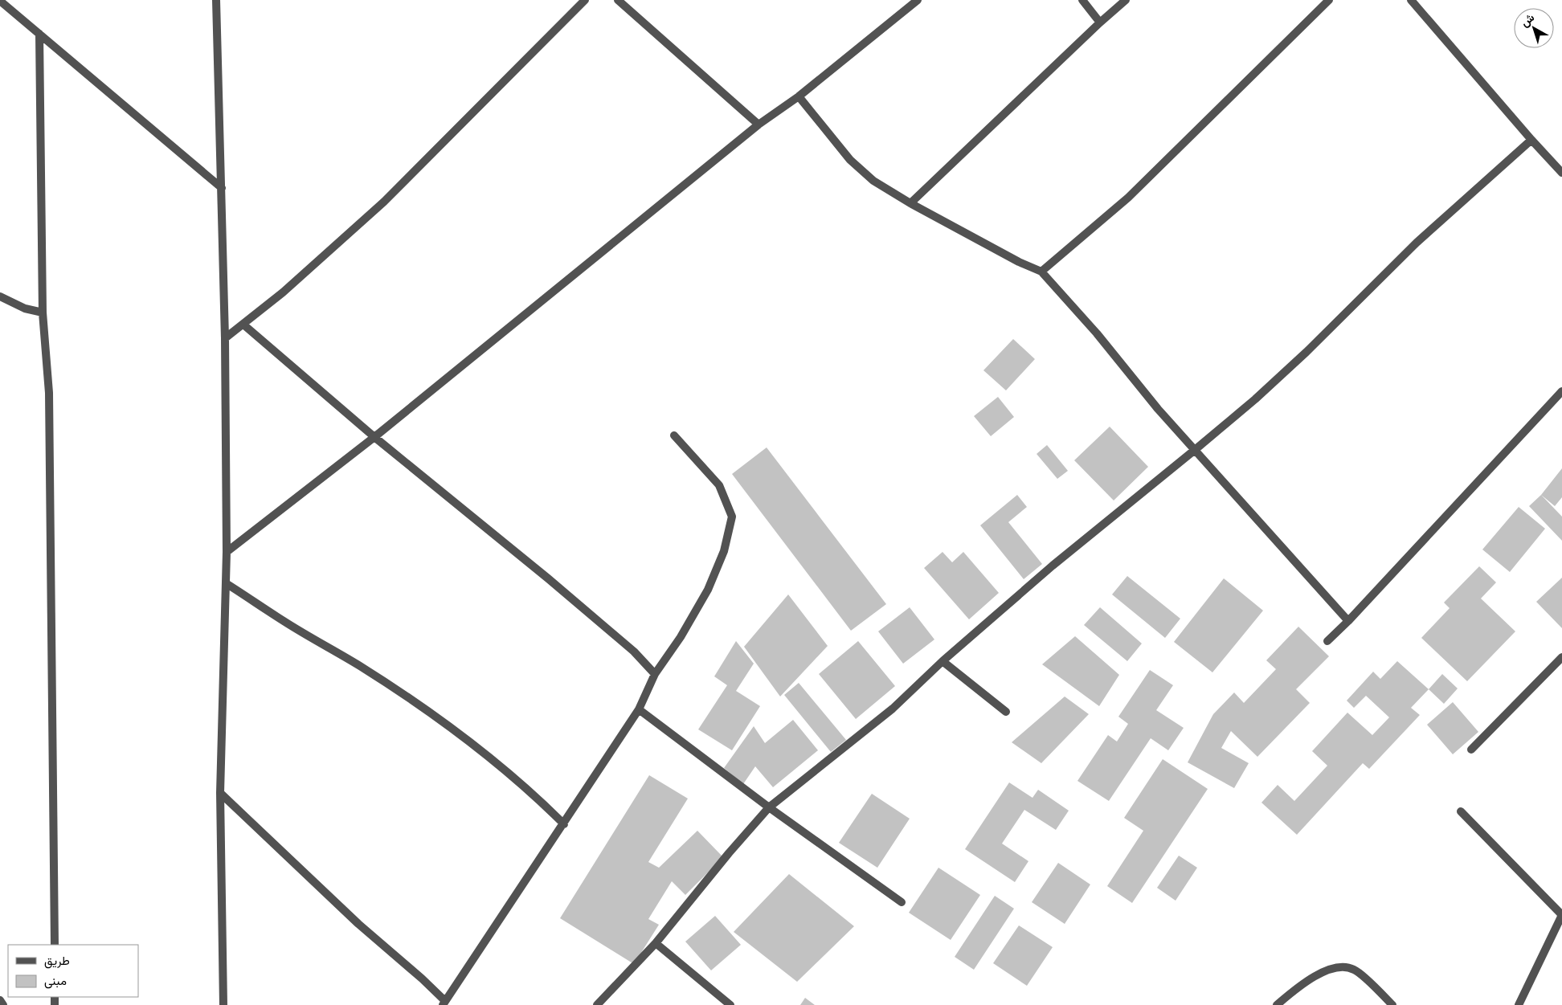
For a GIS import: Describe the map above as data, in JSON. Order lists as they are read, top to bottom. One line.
{"legend":["طريق","مبنى"],"north":"top left"}
